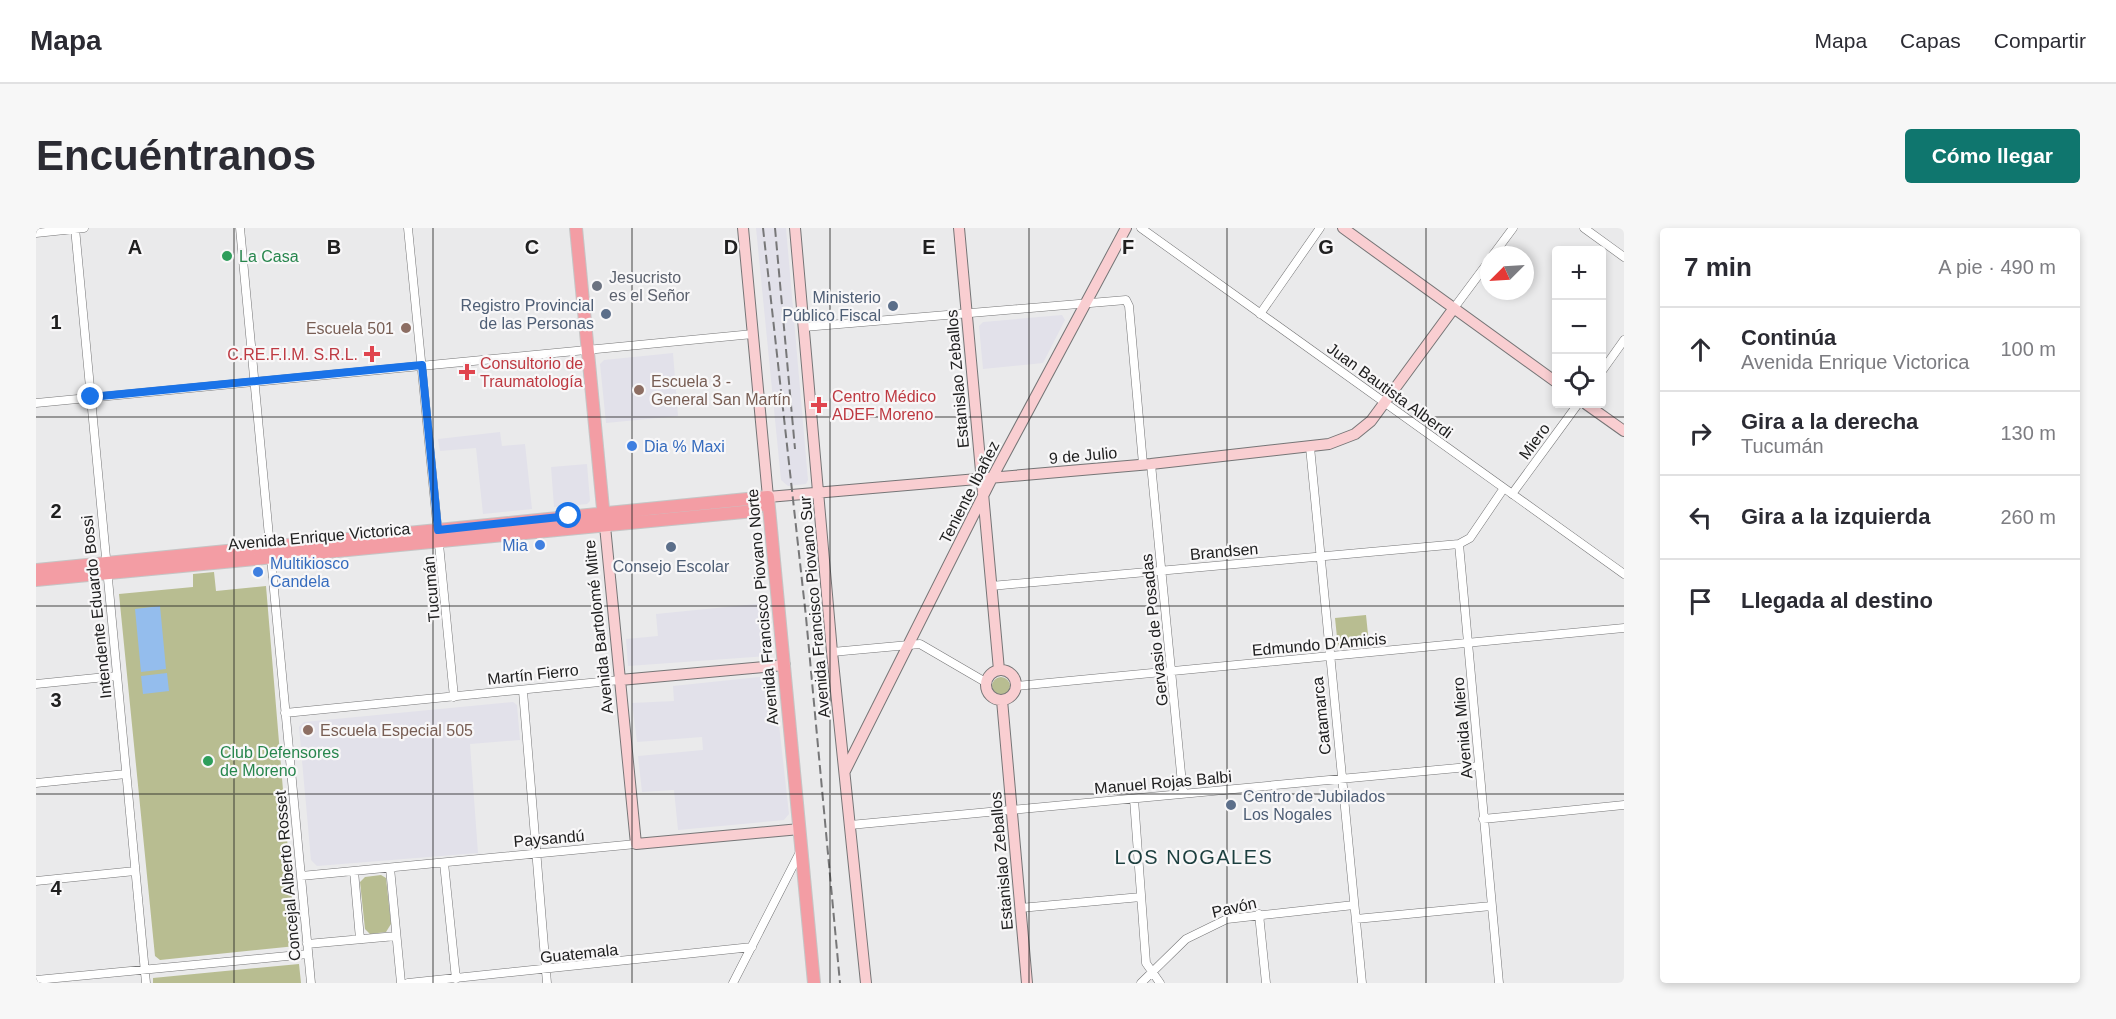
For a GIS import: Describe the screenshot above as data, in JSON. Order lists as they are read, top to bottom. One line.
{"streets":{"main road":["Avenida Enrique Victorica","Avenida Francisco Piovano Norte","Avenida Bartolomé Mitre"],"street":["Estanislao Zeballos","Juan Bautista Alberdi","Miero","9 de Julio","Teniente Ibañez","Brandsen","Tucumán","Intendente Eduardo Bossi","Avenida Francisco Piovano Sur","Gervasio de Posadas","Edmundo D'Amicis","Martín Fierro","Catamarca","Avenida Miero","Manuel Rojas Balbi","Paysandú","Concejal Alberto Rosset","Pavón","Guatemala"]},"crossings":[["Estanislao Zeballos","9 de Julio"],["Estanislao Zeballos","Teniente Ibañez"],["Estanislao Zeballos","Brandsen"],["Estanislao Zeballos","Edmundo D'Amicis"],["Estanislao Zeballos","Manuel Rojas Balbi"],["Juan Bautista Alberdi","Miero"],["Juan Bautista Alberdi","9 de Julio"],["9 de Julio","Teniente Ibañez"],["9 de Julio","Avenida Enrique Victorica"],["9 de Julio","Avenida Francisco Piovano Norte"],["9 de Julio","Avenida Francisco Piovano Sur"],["9 de Julio","Gervasio de Posadas"],["9 de Julio","Catamarca"],["Teniente Ibañez","Avenida Francisco Piovano Sur"],["Teniente Ibañez","Gervasio de Posadas"],["Avenida Enrique Victorica","Tucumán"],["Avenida Enrique Victorica","Intendente Eduardo Bossi"],["Avenida Enrique Victorica","Avenida Francisco Piovano Norte"],["Avenida Enrique Victorica","Avenida Bartolomé Mitre"],["Avenida Enrique Victorica","Concejal Alberto Rosset"],["Brandsen","Gervasio de Posadas"],["Brandsen","Catamarca"],["Brandsen","Avenida Miero"],["Tucumán","Martín Fierro"],["Avenida Francisco Piovano Norte","Martín Fierro"],["Avenida Francisco Piovano Norte","Paysandú"],["Avenida Francisco Piovano Sur","Manuel Rojas Balbi"],["Avenida Bartolomé Mitre","Martín Fierro"],["Avenida Bartolomé Mitre","Paysandú"],["Gervasio de Posadas","Edmundo D'Amicis"],["Gervasio de Posadas","Manuel Rojas Balbi"],["Edmundo D'Amicis","Catamarca"],["Edmundo D'Amicis","Avenida Miero"],["Martín Fierro","Concejal Alberto Rosset"],["Catamarca","Manuel Rojas Balbi"],["Catamarca","Pavón"],["Avenida Miero","Manuel Rojas Balbi"],["Paysandú","Concejal Alberto Rosset"]],"districts":["LOS NOGALES"],"places":{"other":["La Casa","Jesucristo es el Señor","Ministerio Público Fiscal","Registro Provincial de las Personas","Escuela 501","Escuela 3 - General San Martín","Dia % Maxi","Mia","Consejo Escolar","Multikiosco Candela","Escuela Especial 505","Club Defensores de Moreno","Centro de Jubilados Los Nogales"],"health":["C.RE.F.I.M. S.R.L.","Consultorio de Traumatología","Centro Médico ADEF Moreno"]},"north":"bottom left","page":{"header":"Mapa","nav":["Mapa","Capas","Compartir"],"buttons":"Cómo llegar","title":"Encuéntranos","heading":["7 min","A pie · 490 m"],"map_buttons":["+","−"],"list":[["Continúa","Avenida Enrique Victorica","100 m"],["Gira a la derecha","Tucumán","130 m"],["Gira a la izquierda","260 m"],"Llegada al destino"]},"grid":{"columns":["A","B","C","D","E","F","G"],"rows":["1","2","3","4"]}}
